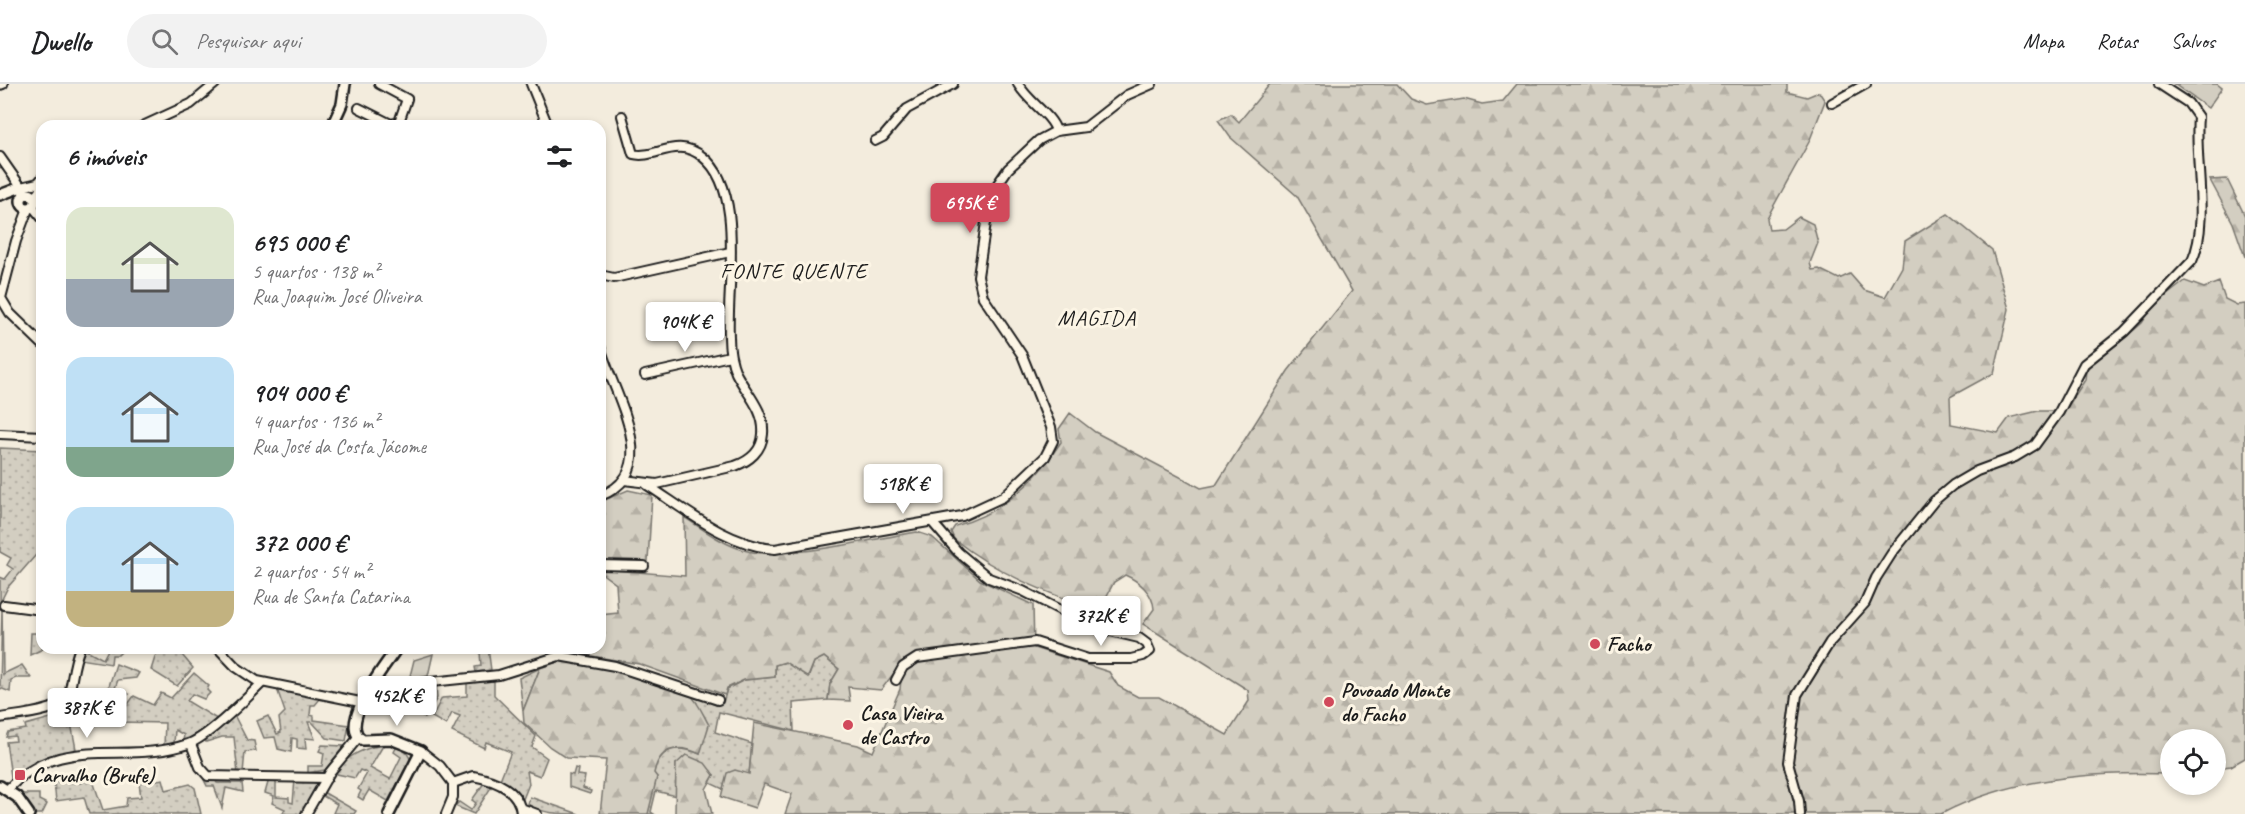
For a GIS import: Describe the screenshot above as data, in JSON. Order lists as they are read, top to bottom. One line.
{"districts":["FONTE QUENTE","MAGIDA"],"places":{"other":["Facho","Povoado Monte do Facho","Casa Vieira de Castro"],"transit":["Carvalho (Brufe)"]},"page":{"header":"Dwello","search":"Pesquisar aqui","nav":["Mapa","Rotas","Salvos"],"heading":"6 imóveis","price":["695K €","904K €","518K €","372K €","452K €","387K €"],"list":[{"name":"695 000 €","note":"5 quartos · 138 m² · Rua Joaquim José Oliveira"},{"name":"904 000 €","note":"4 quartos · 136 m² · Rua José da Costa Jácome"},{"name":"372 000 €","note":"2 quartos · 54 m² · Rua de Santa Catarina"}]}}
